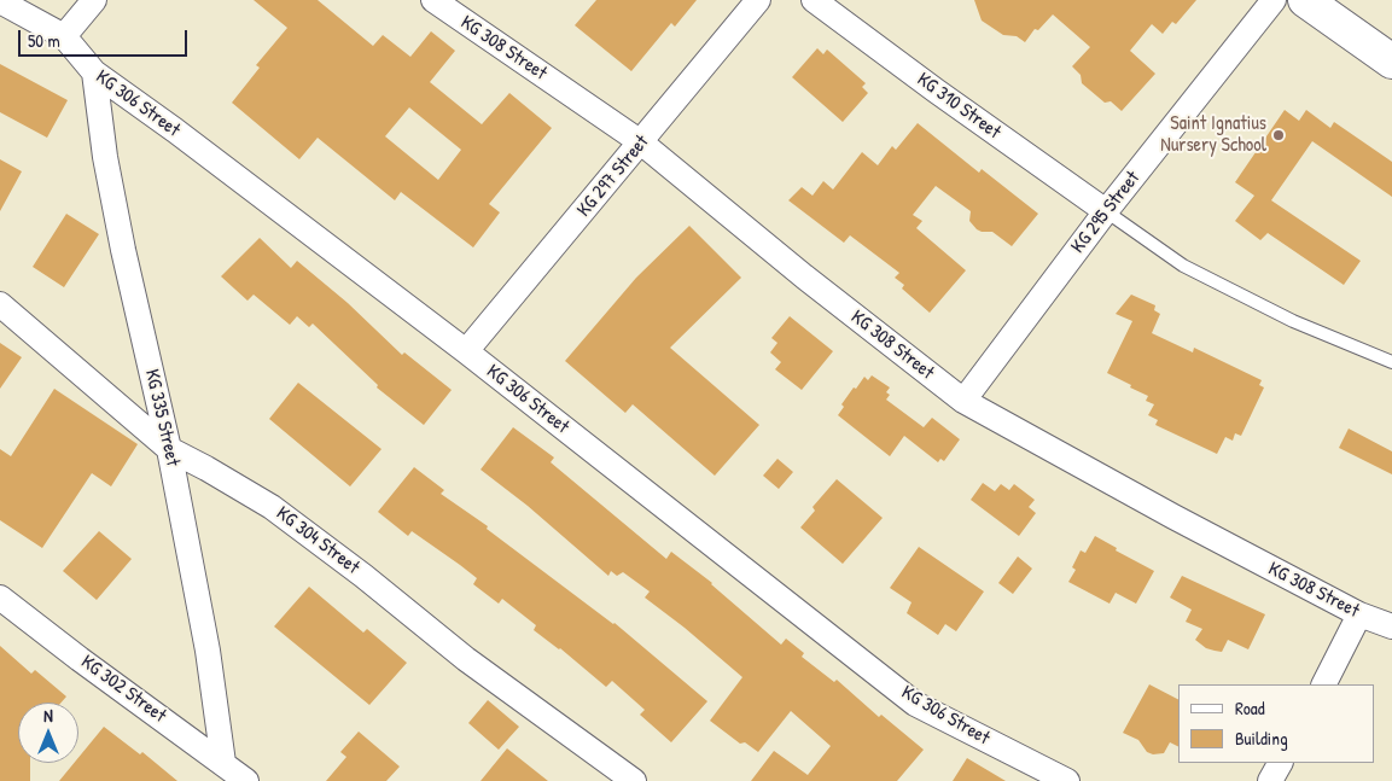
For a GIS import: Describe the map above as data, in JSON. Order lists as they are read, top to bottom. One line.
{"streets":{"street":["KG 308 Street","KG 306 Street","KG 310 Street","KG 297 Street","KG 295 Street","KG 335 Street","KG 304 Street","KG 302 Street"]},"crossings":[["KG 308 Street","KG 297 Street"],["KG 308 Street","KG 295 Street"],["KG 306 Street","KG 297 Street"],["KG 306 Street","KG 335 Street"],["KG 310 Street","KG 295 Street"],["KG 335 Street","KG 304 Street"],["KG 335 Street","KG 302 Street"]],"places":["Saint Ignatius Nursery School"],"legend":["Road","Building"],"scale_bar":"50 m","north":"top"}
